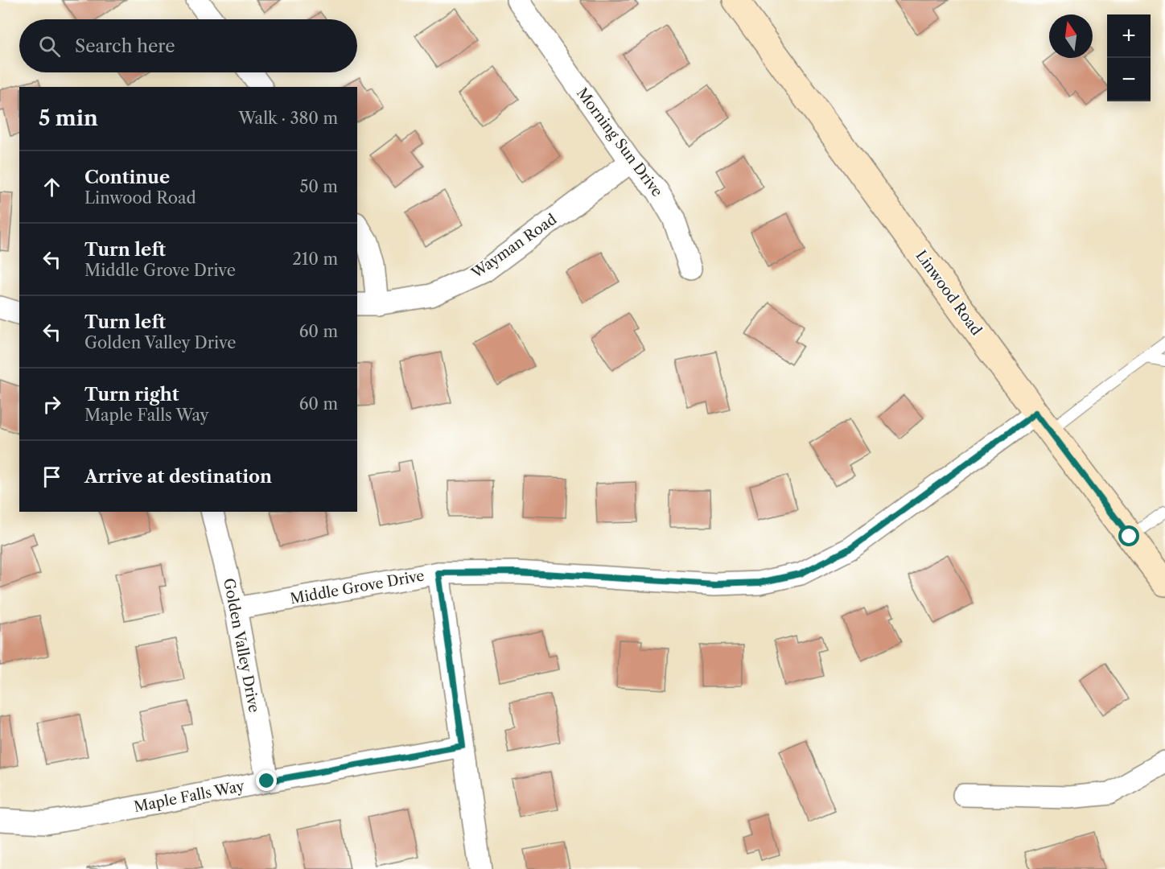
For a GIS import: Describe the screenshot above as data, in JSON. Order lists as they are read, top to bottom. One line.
{"streets":{"street":["Morning Sun Drive","Wayman Road","Linwood Road","Middle Grove Drive","Golden Valley Drive","Maple Falls Way"]},"crossings":[["Morning Sun Drive","Wayman Road"],["Linwood Road","Middle Grove Drive"],["Middle Grove Drive","Golden Valley Drive"],["Golden Valley Drive","Maple Falls Way"]],"north":"top","page":{"map_buttons":["+","−"],"search":"Search here","heading":["5 min","Walk · 380 m"],"list":[["Continue","Linwood Road","50 m"],["Turn left","Middle Grove Drive","210 m"],["Turn left","Golden Valley Drive","60 m"],["Turn right","Maple Falls Way","60 m"],"Arrive at destination"]}}
